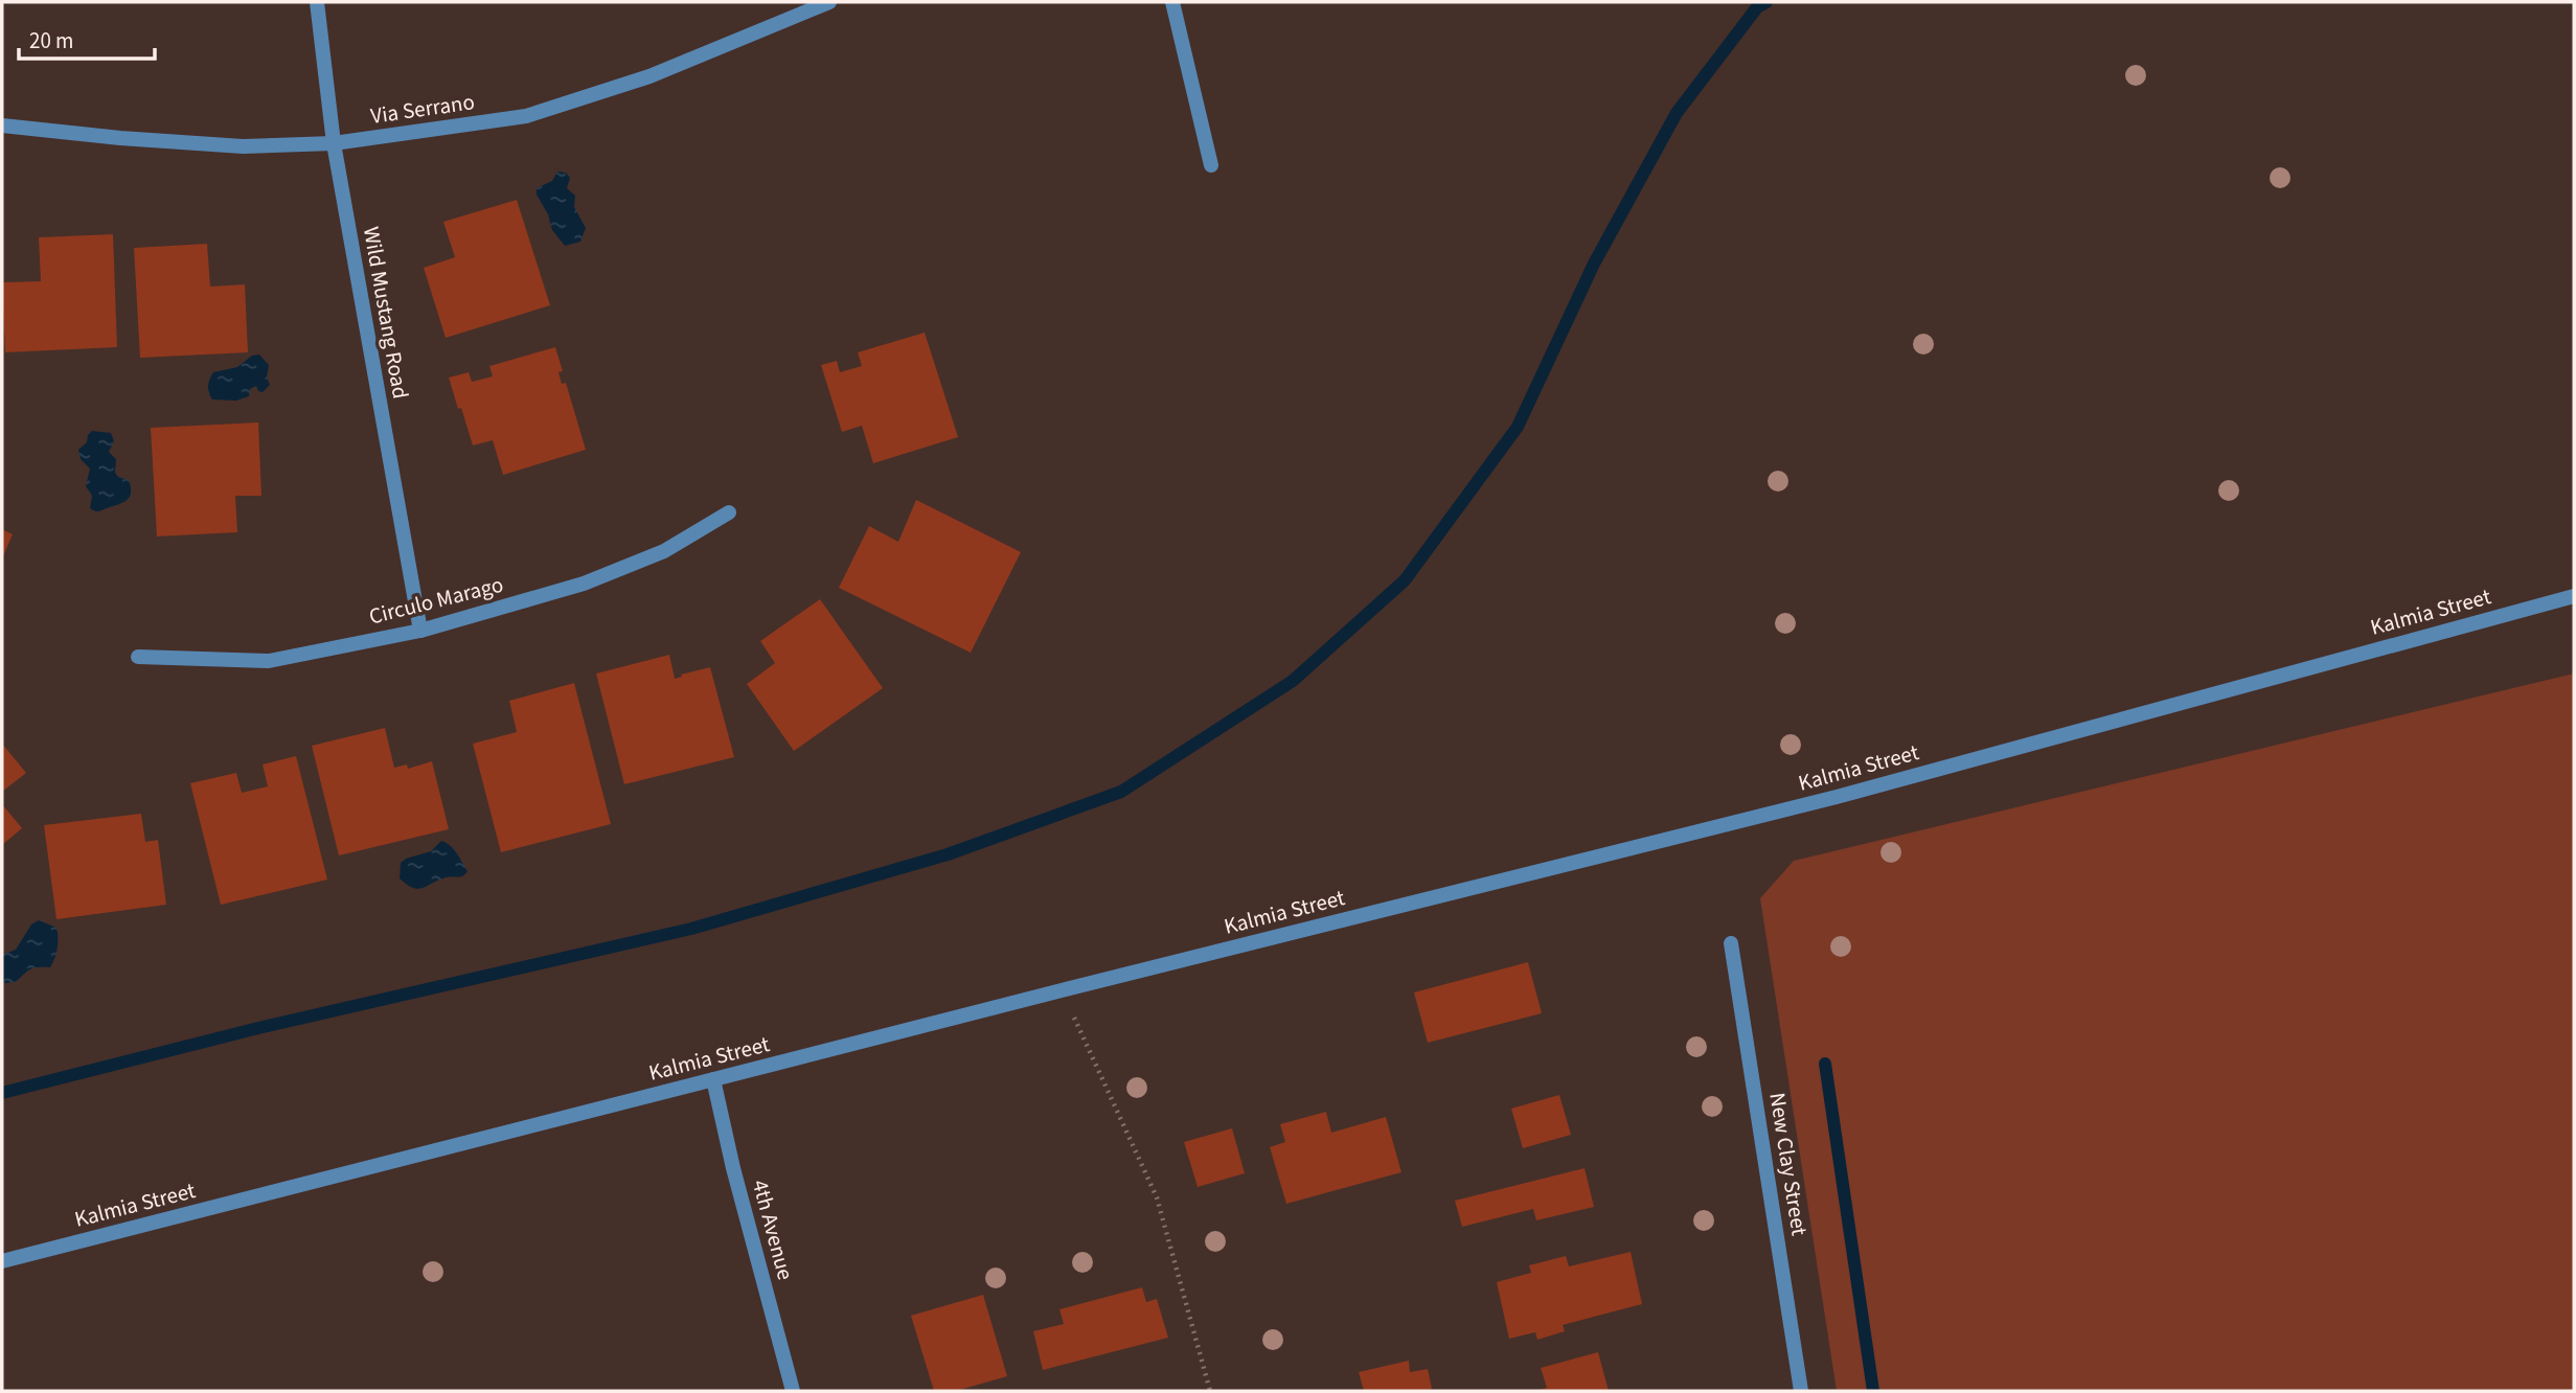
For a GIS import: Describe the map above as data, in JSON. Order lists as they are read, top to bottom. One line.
{"streets":{"street":["Via Serrano","Wild Mustang Road","Circulo Marago","Kalmia Street","New Clay Street","4th Avenue"]},"crossings":[["Via Serrano","Wild Mustang Road"],["Wild Mustang Road","Circulo Marago"],["Kalmia Street","4th Avenue"]],"scale_bar":"20 m"}
